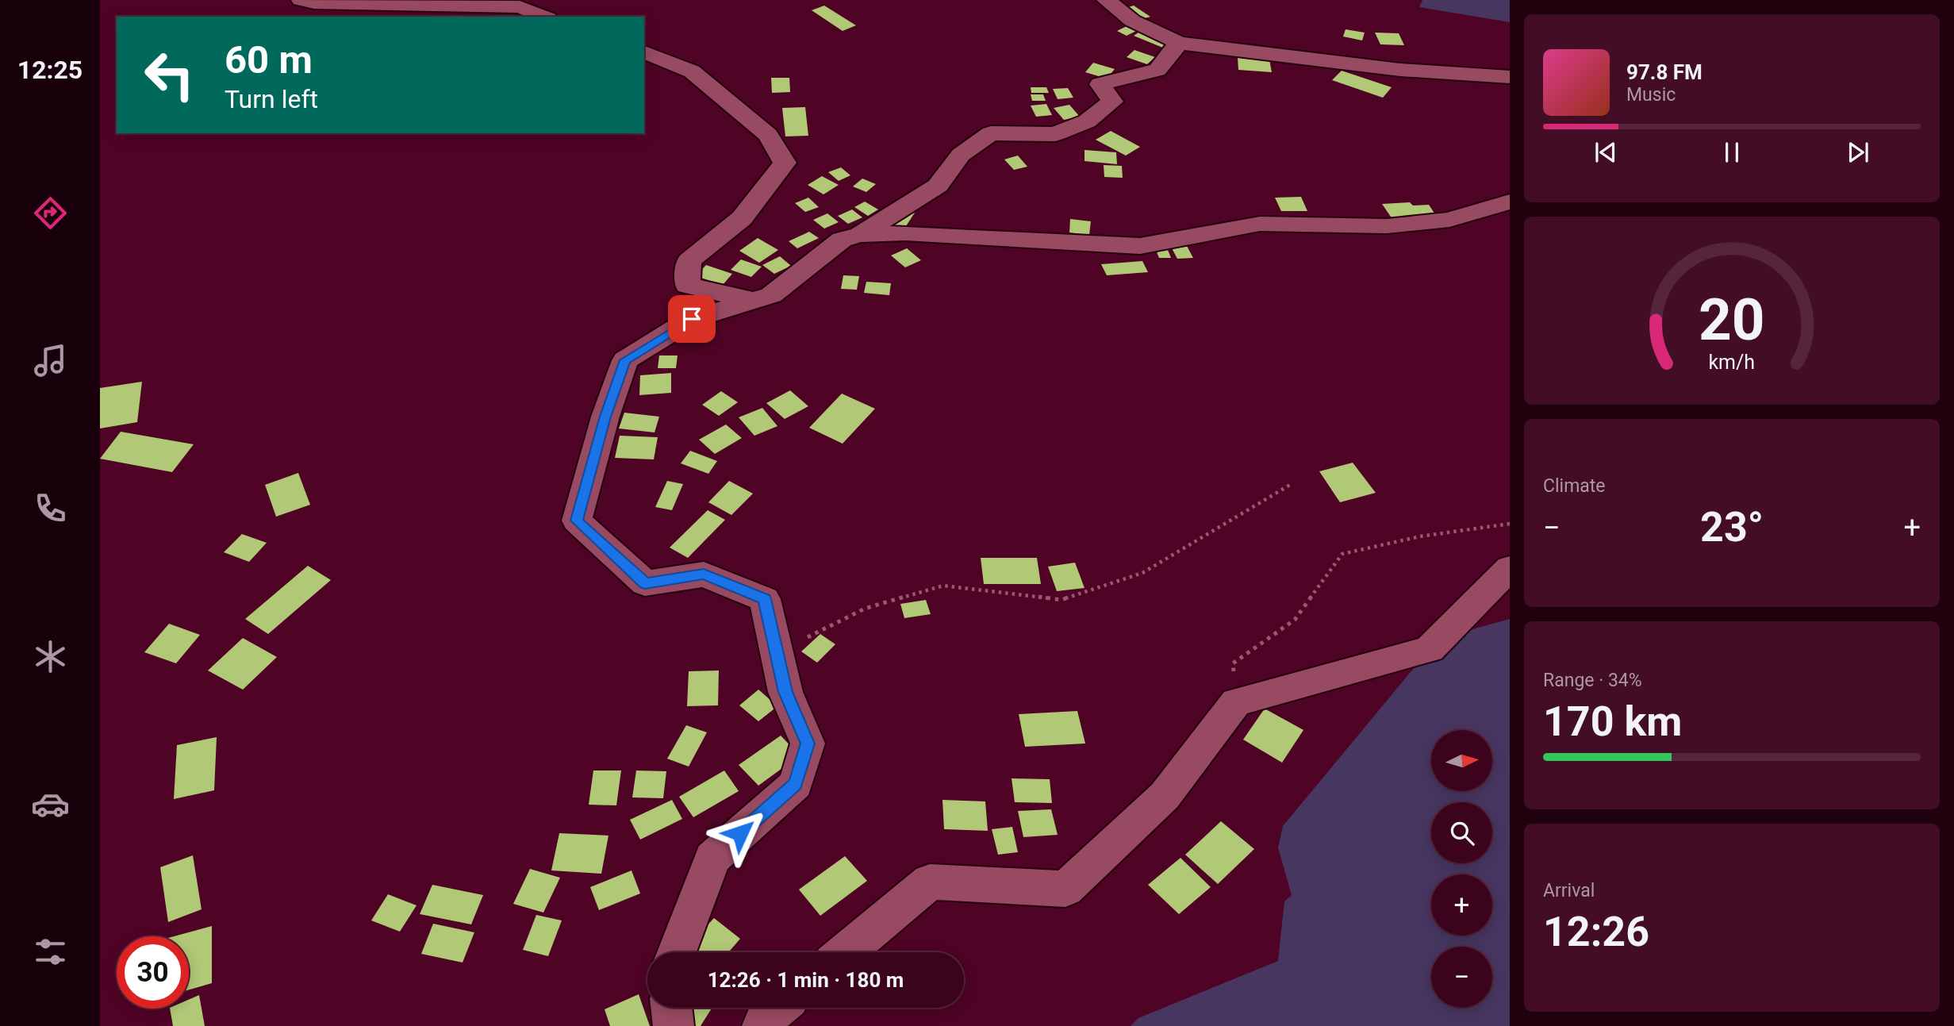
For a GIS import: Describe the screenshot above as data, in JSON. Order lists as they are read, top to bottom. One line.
{"north":"right","page":{"tabs":"12:25","turn":["60 m","Turn left"],"song":["97.8 FM","Music"],"tile":["Climate",["Range · 34%","170 km"],["Arrival","12:26"]],"heat":["−","23°","+"],"map_buttons":["+","−"],"limit":"30","trip":"12:26 · 1 min · 180 m","gauge":["20","km/h"]}}
